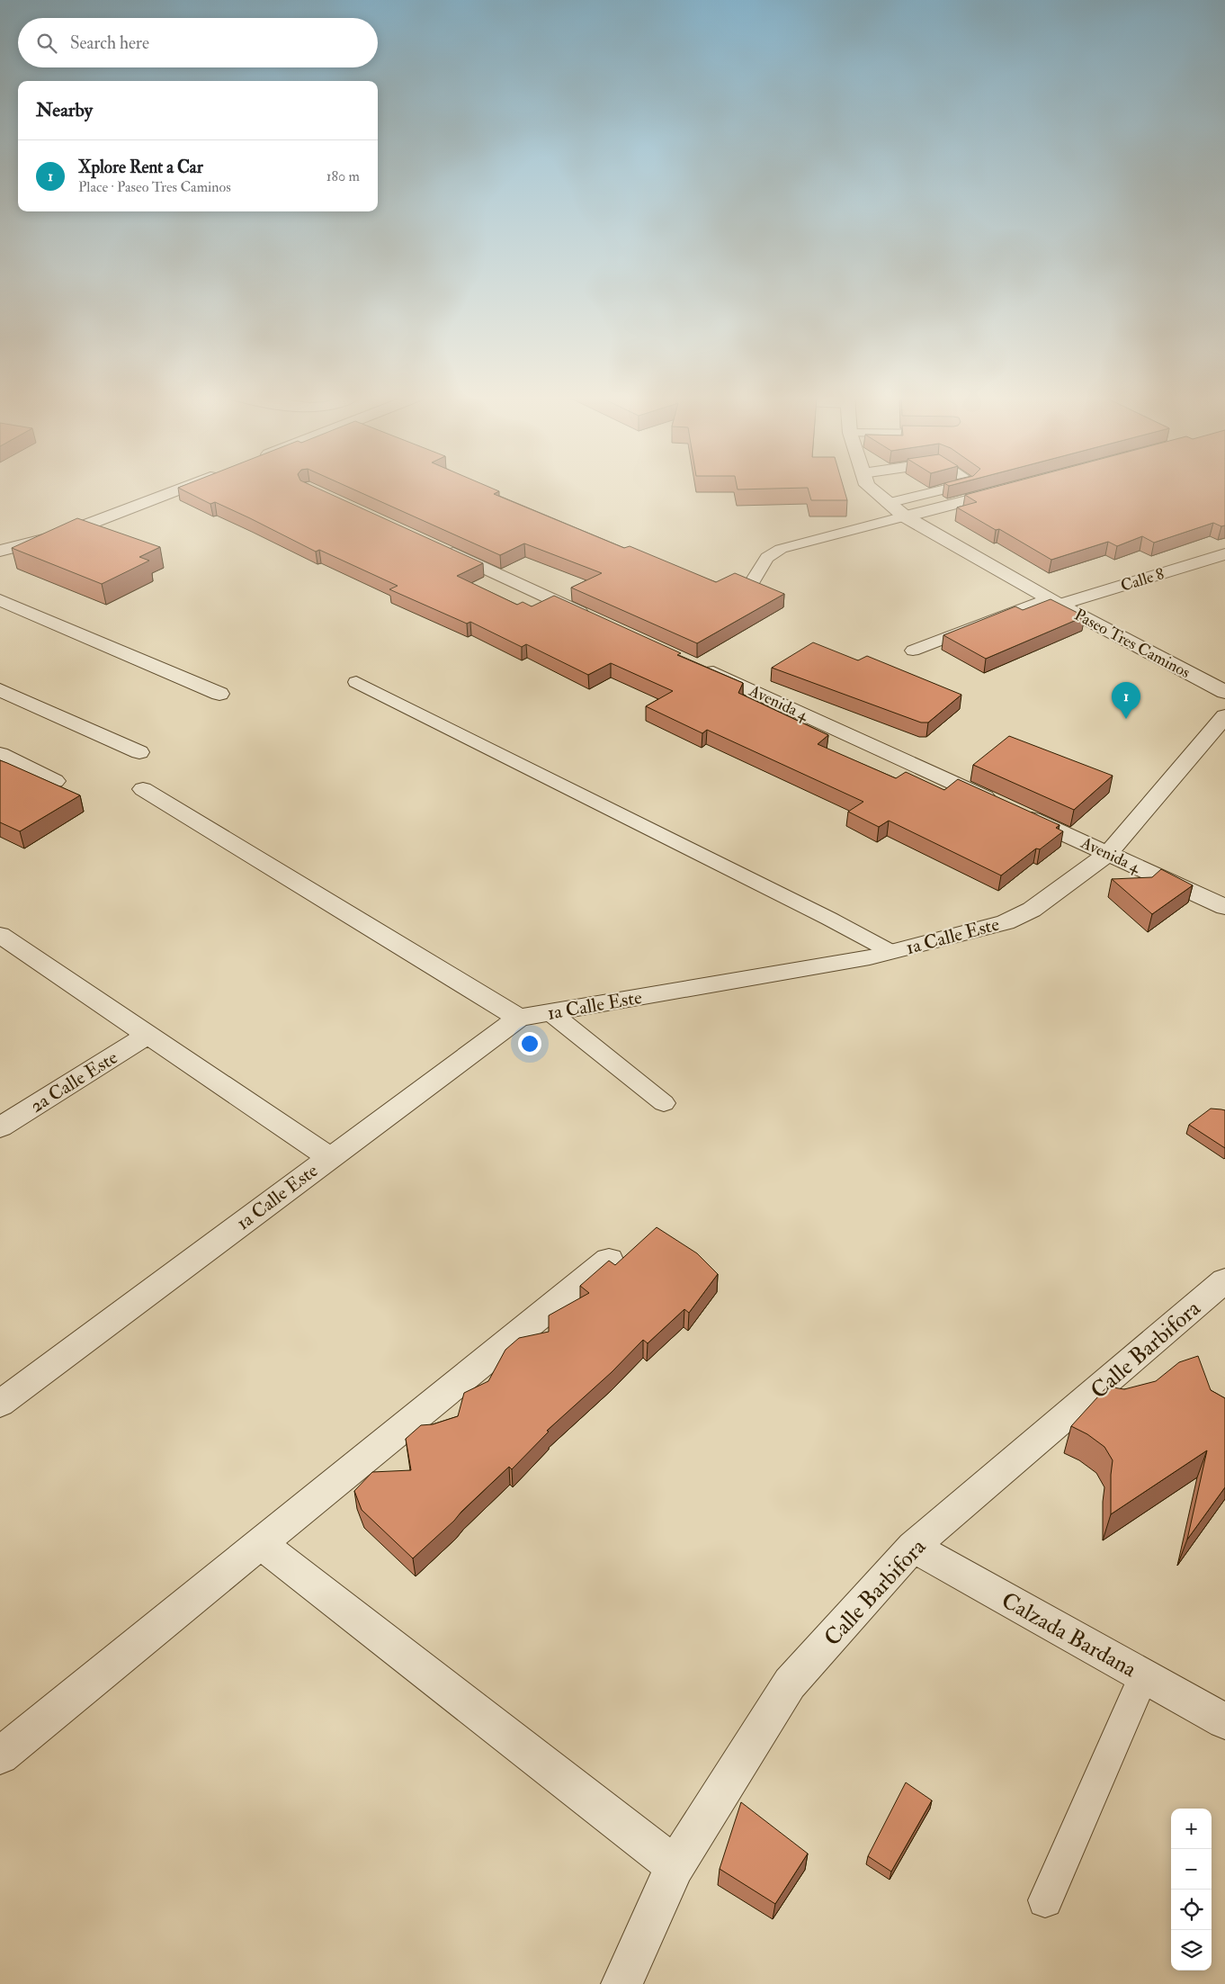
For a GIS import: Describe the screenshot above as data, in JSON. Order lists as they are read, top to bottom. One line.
{"streets":{"street":["Calle 8","Paseo Tres Caminos","Avenida 4","1a Calle Este","2a Calle Este","Calle Barbifora","Calzada Bardana"]},"crossings":[["Calle 8","Paseo Tres Caminos"],["Avenida 4","1a Calle Este"],["Calle Barbifora","Calzada Bardana"]],"page":{"search":"Search here","heading":"Nearby","list":[{"mark":"1","name":"Xplore Rent a Car","note":"Place · Paseo Tres Caminos","value":"180 m"}],"pins":"1","map_buttons":["+","−"]}}
